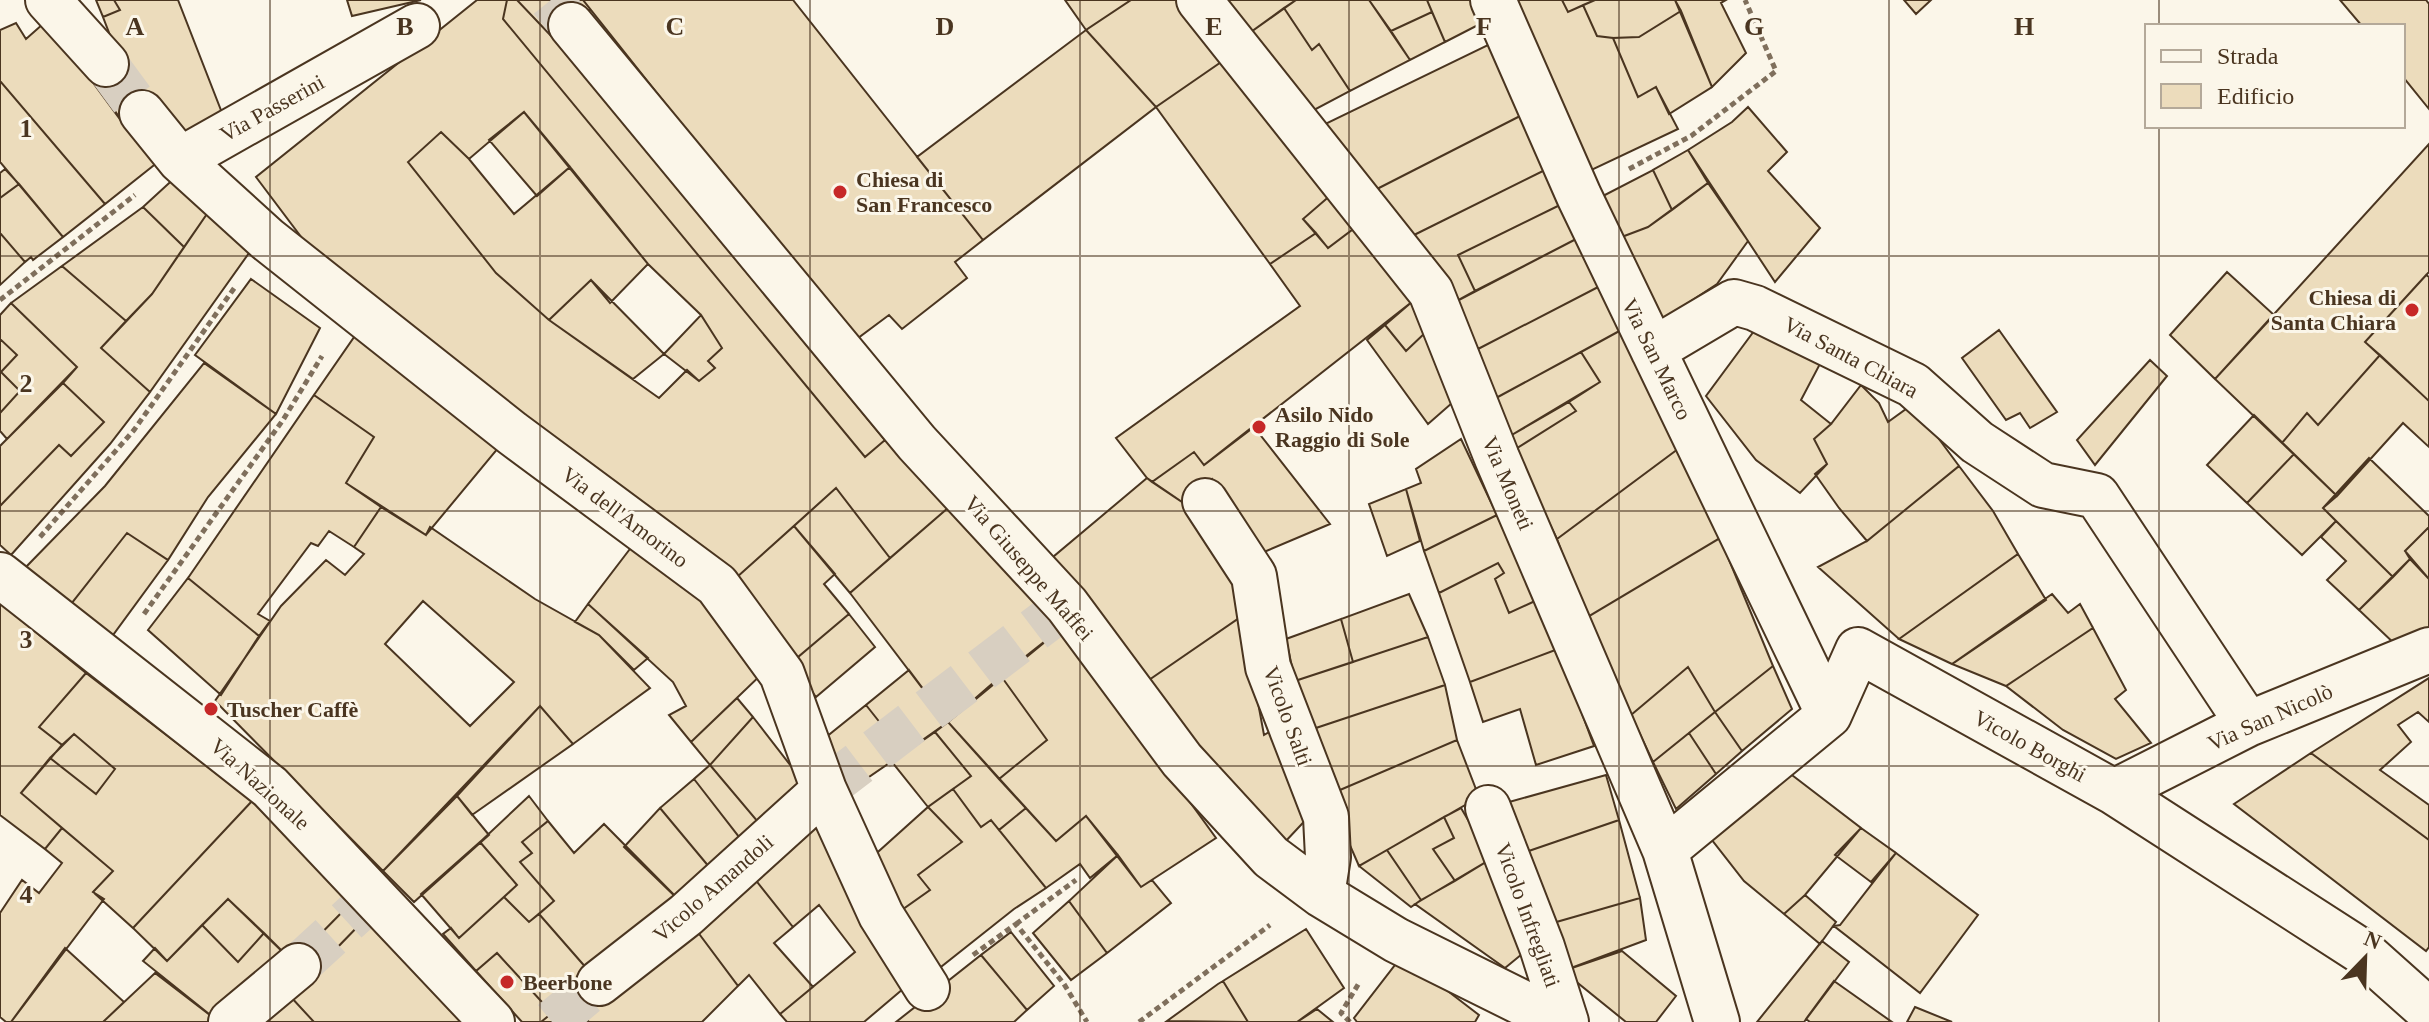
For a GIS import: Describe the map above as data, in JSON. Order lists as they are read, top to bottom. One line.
{"streets":{"street":["Via Passerini","Via Santa Chiara","Via San Marco","Via Moneti","Via dell'Amorino","Via Giuseppe Maffei","Vicolo Salti","Via San Nicolò","Vicolo Borghi","Via Nazionale","Vicolo Amandoli","Vicolo Infregliati"]},"crossings":[["Via Passerini","Via dell'Amorino"],["Via Santa Chiara","Via San Marco"],["Via Santa Chiara","Via San Nicolò"],["Via San Marco","Vicolo Borghi"],["Via Moneti","Vicolo Borghi"],["Via dell'Amorino","Vicolo Amandoli"],["Via Giuseppe Maffei","Vicolo Salti"],["Via Giuseppe Maffei","Vicolo Infregliati"],["Via San Nicolò","Vicolo Borghi"]],"places":["Chiesa di San Francesco","Chiesa di Santa Chiara","Asilo Nido Raggio di Sole","Tuscher Caffè","Beerbone"],"legend":["Strada","Edificio"],"north":"top right","grid":{"columns":["A","B","C","D","E","F","G","H"],"rows":["1","2","3","4"]}}
